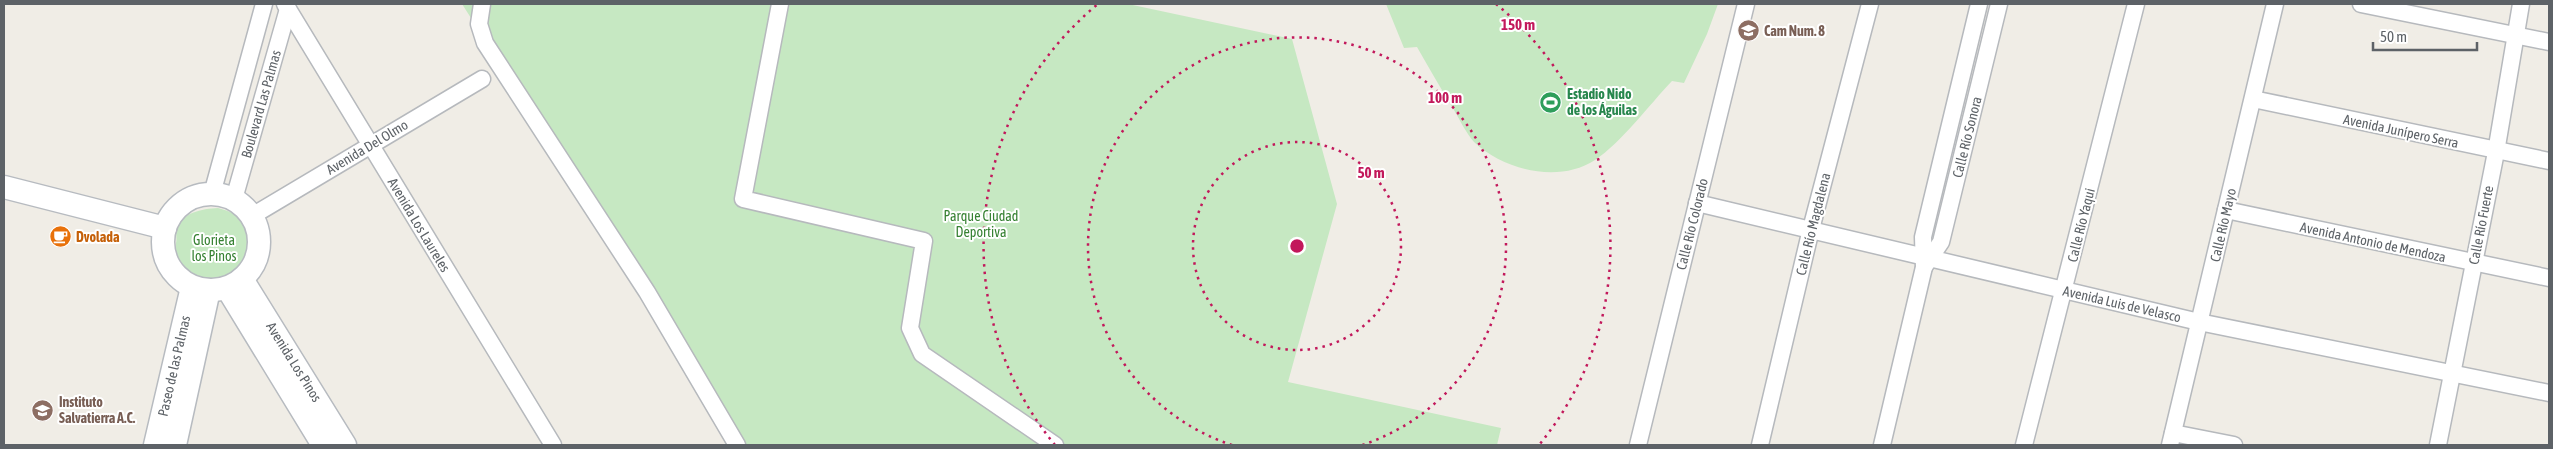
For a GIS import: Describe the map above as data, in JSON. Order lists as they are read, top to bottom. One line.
{"streets":{"street":["Boulevard Las Palmas","Avenida Junípero Serra","Calle Río Sonora","Avenida Del Olmo","Calle Río Colorado","Calle Río Magdalena","Avenida Los Laureles","Calle Río Yaqui","Calle Río Mayo","Calle Río Fuerte","Avenida Antonio de Mendoza","Avenida Luis de Velasco","Avenida Los Pinos","Paseo de las Palmas"]},"crossings":[["Boulevard Las Palmas","Avenida Del Olmo"],["Boulevard Las Palmas","Avenida Los Laureles"],["Boulevard Las Palmas","Avenida Los Pinos"],["Boulevard Las Palmas","Paseo de las Palmas"],["Avenida Junípero Serra","Calle Río Mayo"],["Avenida Junípero Serra","Calle Río Fuerte"],["Calle Río Sonora","Avenida Luis de Velasco"],["Avenida Del Olmo","Avenida Los Laureles"],["Avenida Del Olmo","Avenida Los Pinos"],["Avenida Del Olmo","Paseo de las Palmas"],["Calle Río Colorado","Avenida Luis de Velasco"],["Calle Río Magdalena","Avenida Luis de Velasco"],["Calle Río Yaqui","Avenida Luis de Velasco"],["Calle Río Mayo","Avenida Antonio de Mendoza"],["Calle Río Mayo","Avenida Luis de Velasco"],["Calle Río Fuerte","Avenida Antonio de Mendoza"],["Calle Río Fuerte","Avenida Luis de Velasco"],["Avenida Los Pinos","Paseo de las Palmas"]],"parks":["Parque Ciudad Deportiva","Glorieta los Pinos"],"places":{"school or university":["Cam Num. 8","Instituto Salvatierra A.C."],"sports":["Estadio Nido de los Águilas"],"cafe":["Dvolada"]},"scale_bar":"50 m","rings":["150 m","100 m","50 m"]}
